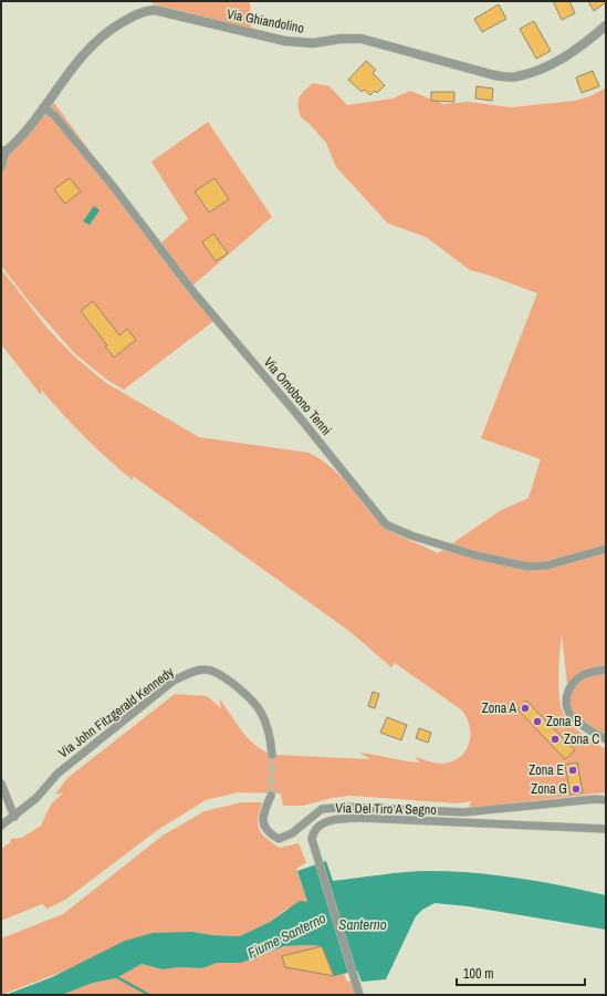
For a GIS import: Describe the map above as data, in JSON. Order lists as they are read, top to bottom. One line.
{"streets":{"street":["Via Ghiandolino","Via Omobono Tenni","Via John Fitzgerald Kennedy","Via Del Tiro A Segno"]},"crossings":[["Via Ghiandolino","Via Omobono Tenni"]],"water":["Santerno","Fiume Santerno"],"places":["Zona A","Zona B","Zona C","Zona E","Zona G"],"scale_bar":"100 m"}
